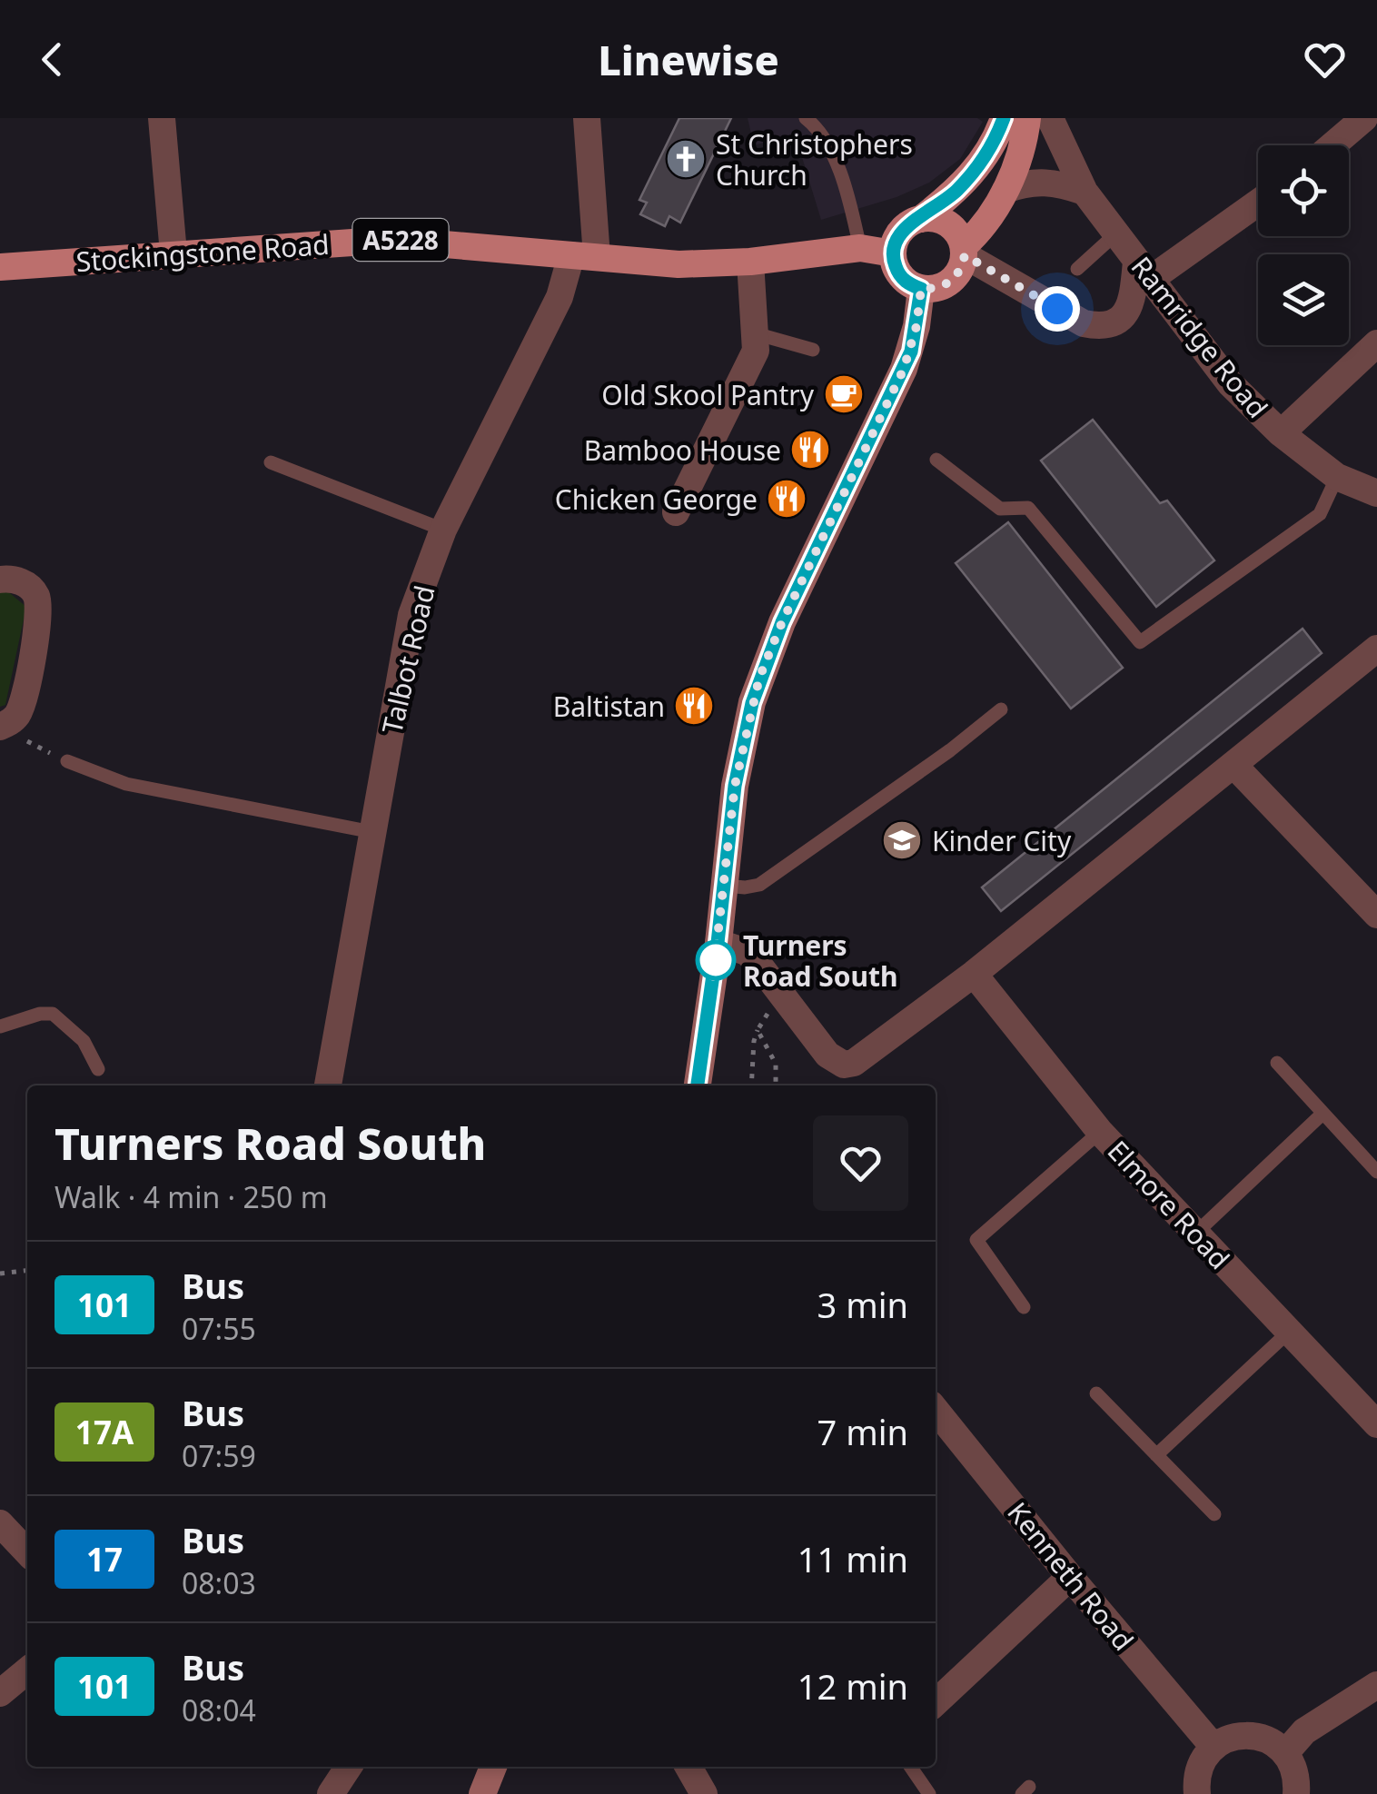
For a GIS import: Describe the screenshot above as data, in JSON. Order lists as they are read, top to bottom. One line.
{"streets":{"main road":["A5228","Stockingstone Road"],"street":["Ramridge Road","Talbot Road","Elmore Road","Kenneth Road"]},"crossings":[["Stockingstone Road","Talbot Road"]],"places":{"church":["St Christophers Church"],"cafe":["Old Skool Pantry"],"restaurant":["Bamboo House","Chicken George","Baltistan"],"school or university":["Kinder City"],"other":["Turners Road South"]},"lines":["bus line 101"],"page":{"header":"Linewise","heading":["Turners Road South","Walk · 4 min · 250 m"],"list":[{"mark":"101","name":"Bus","note":"07:55","value":"3 min"},{"mark":"17A","name":"Bus","note":"07:59","value":"7 min"},{"mark":"17","name":"Bus","note":"08:03","value":"11 min"},{"mark":"101","name":"Bus","note":"08:04","value":"12 min"}]}}
